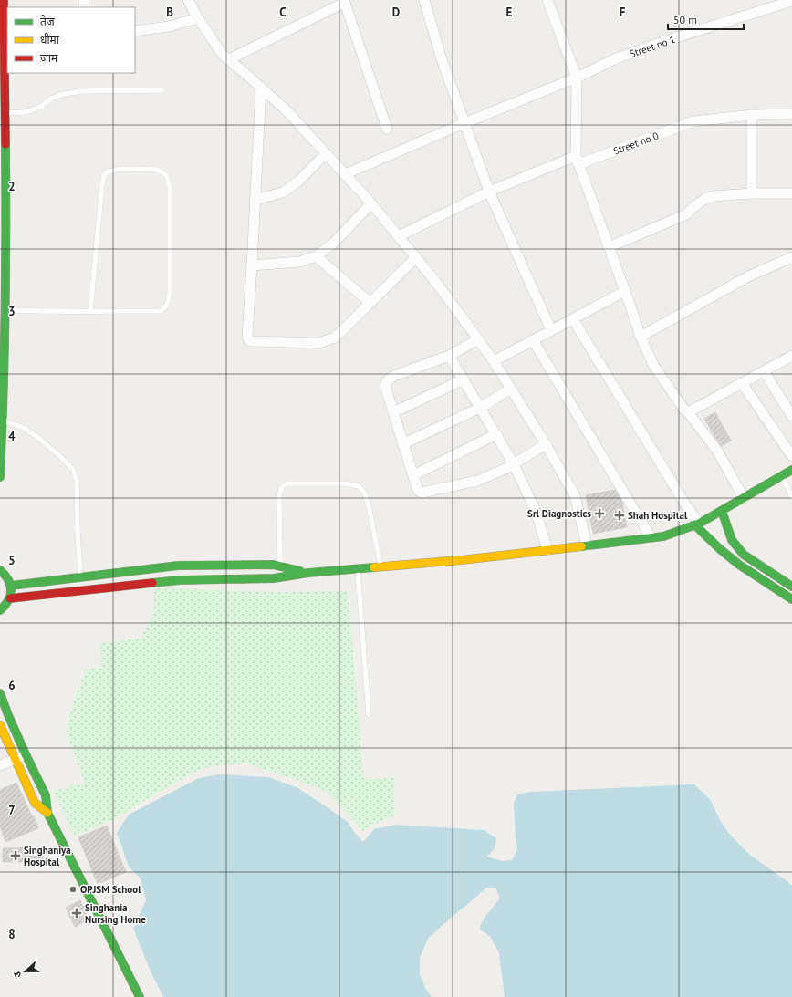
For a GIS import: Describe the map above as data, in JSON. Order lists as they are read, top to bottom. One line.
{"streets":{"street":["Street no 1","Street no 0"]},"places":{"health":["Srl Diagnostics","Shah Hospital","Singhaniya Hospital","Singhania Nursing Home"],"other":["OPJSM School"]},"legend":["तेज़","धीमा","जाम"],"scale_bar":"50 m","north":"left","grid":{"columns":["B","C","D","E","F"],"rows":["2","3","4","5","6","7","8"]}}
